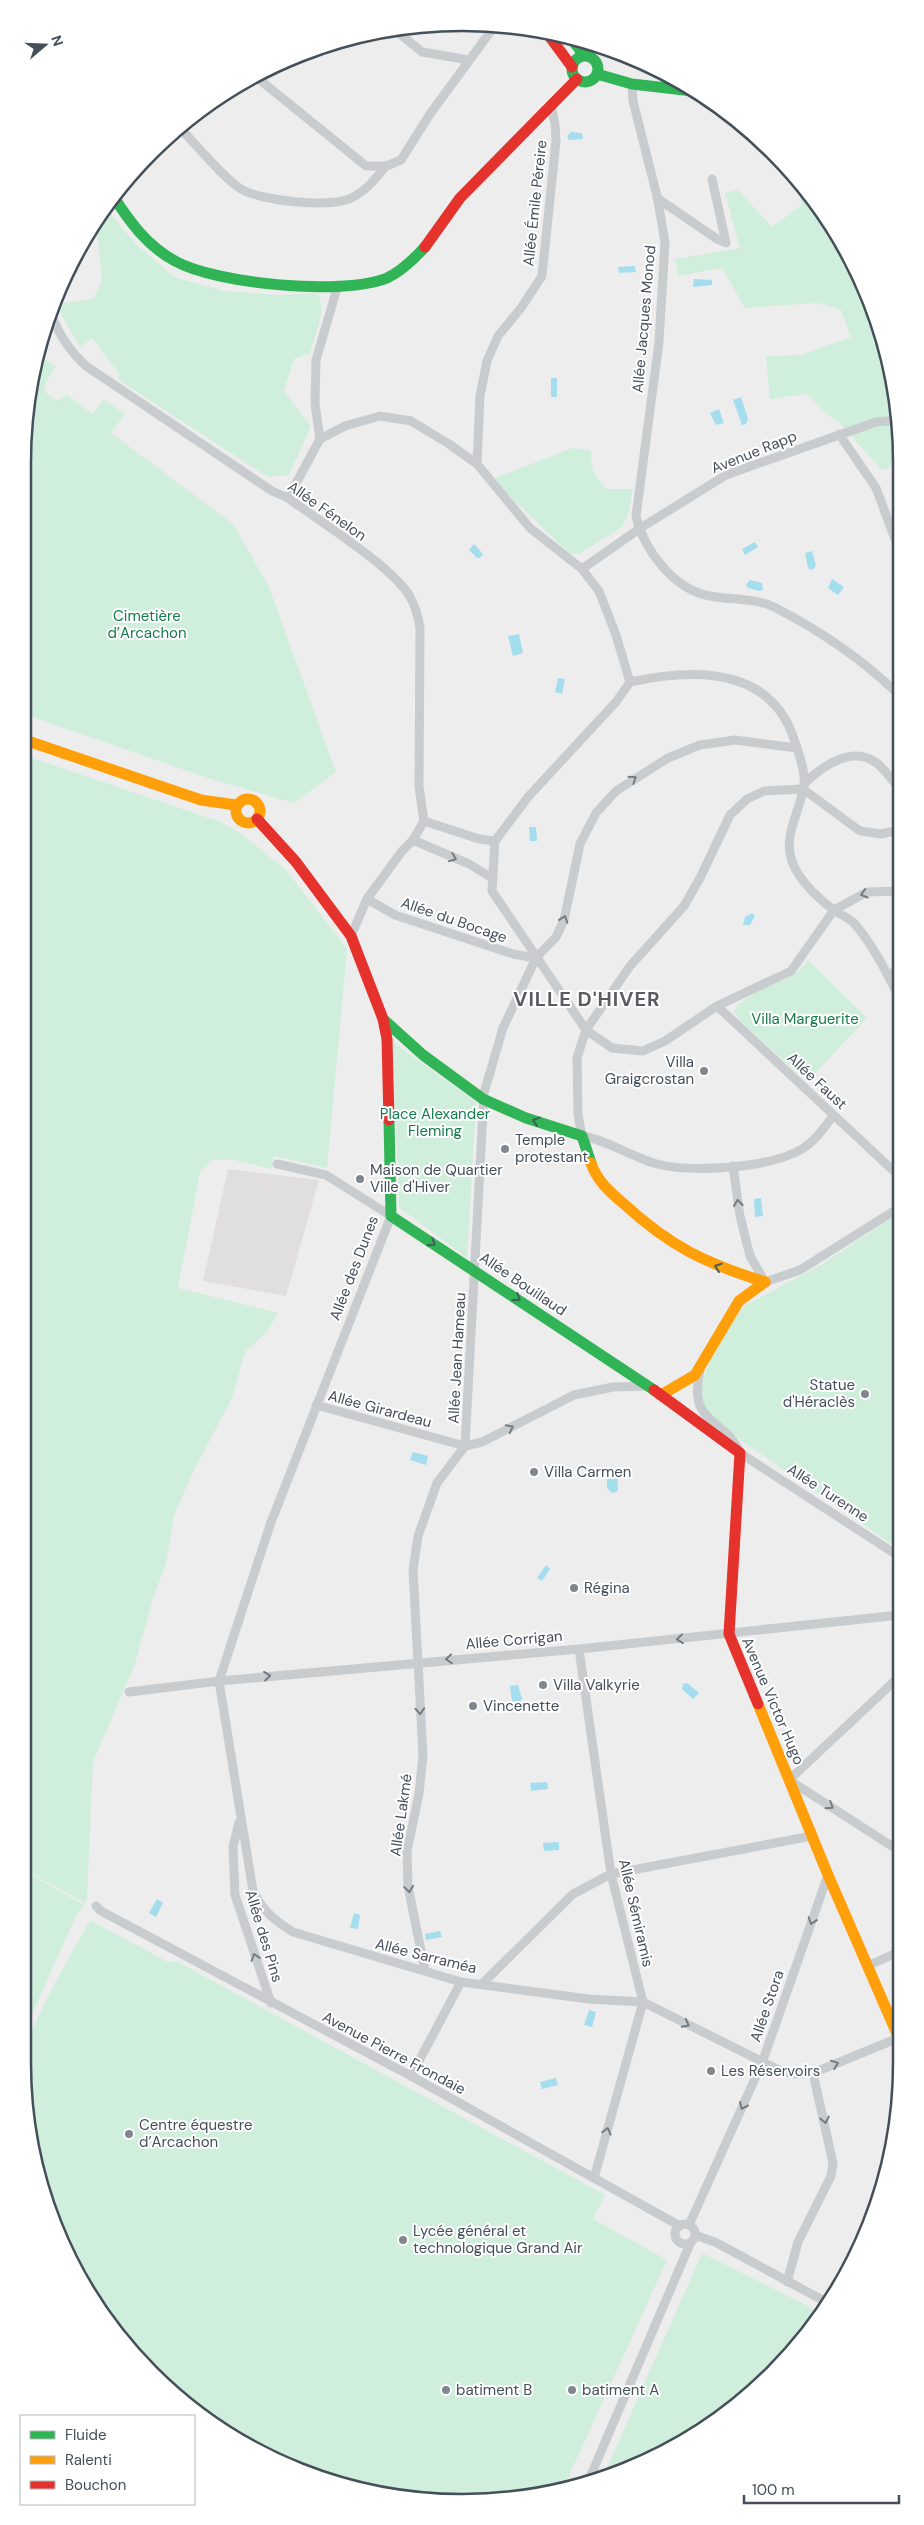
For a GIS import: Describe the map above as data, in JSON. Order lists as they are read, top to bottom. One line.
{"streets":{"street":["Allée Émile Péreire","Allée Jacques Monod","Avenue Rapp","Allée Fénelon","Allée du Bocage","Allée Faust","Allée des Dunes","Allée Bouillaud","Allée Jean Hameau","Allée Girardeau","Allée Turenne","Allée Corrigan","Avenue Victor Hugo","Allée Lakmé","Allée Sémiramis","Allée des Pins","Allée Sarraméa","Allée Stora","Avenue Pierre Frondaie"]},"crossings":[["Allée Jacques Monod","Avenue Rapp"],["Allée du Bocage","Allée Jean Hameau"],["Allée des Dunes","Allée Bouillaud"],["Allée des Dunes","Allée Girardeau"],["Allée des Dunes","Allée Corrigan"],["Allée des Dunes","Allée Sarraméa"],["Allée Bouillaud","Allée Jean Hameau"],["Allée Bouillaud","Allée Turenne"],["Allée Bouillaud","Avenue Victor Hugo"],["Allée Jean Hameau","Allée Girardeau"],["Allée Jean Hameau","Allée Lakmé"],["Allée Girardeau","Allée Lakmé"],["Allée Turenne","Avenue Victor Hugo"],["Allée Corrigan","Avenue Victor Hugo"],["Allée Corrigan","Allée Lakmé"],["Allée Corrigan","Allée Sémiramis"],["Allée Corrigan","Allée Sarraméa"],["Avenue Victor Hugo","Allée Sarraméa"],["Avenue Victor Hugo","Allée Stora"],["Allée Lakmé","Allée Sarraméa"],["Allée Sémiramis","Allée Sarraméa"],["Allée Sémiramis","Avenue Pierre Frondaie"],["Allée des Pins","Allée Sarraméa"],["Allée des Pins","Avenue Pierre Frondaie"],["Allée Stora","Avenue Pierre Frondaie"]],"one_way":["Allée Bouillaud","Allée Lakmé","Allée des Pins","Allée Stora"],"districts":["VILLE D'HIVER"],"parks":["Cimetière d’Arcachon","Villa Marguerite","Place Alexander Fleming"],"places":["Villa Graigcrostan","Temple protestant","Maison de Quartier Ville d'Hiver","Statue d'Héraclès","Villa Carmen","Régina","Villa Valkyrie","Vincenette","Les Réservoirs","Centre équestre d’Arcachon","Lycée général et technologique Grand Air","batiment B","batiment A"],"legend":["Fluide","Ralenti","Bouchon"],"scale_bar":"100 m","north":"right"}
